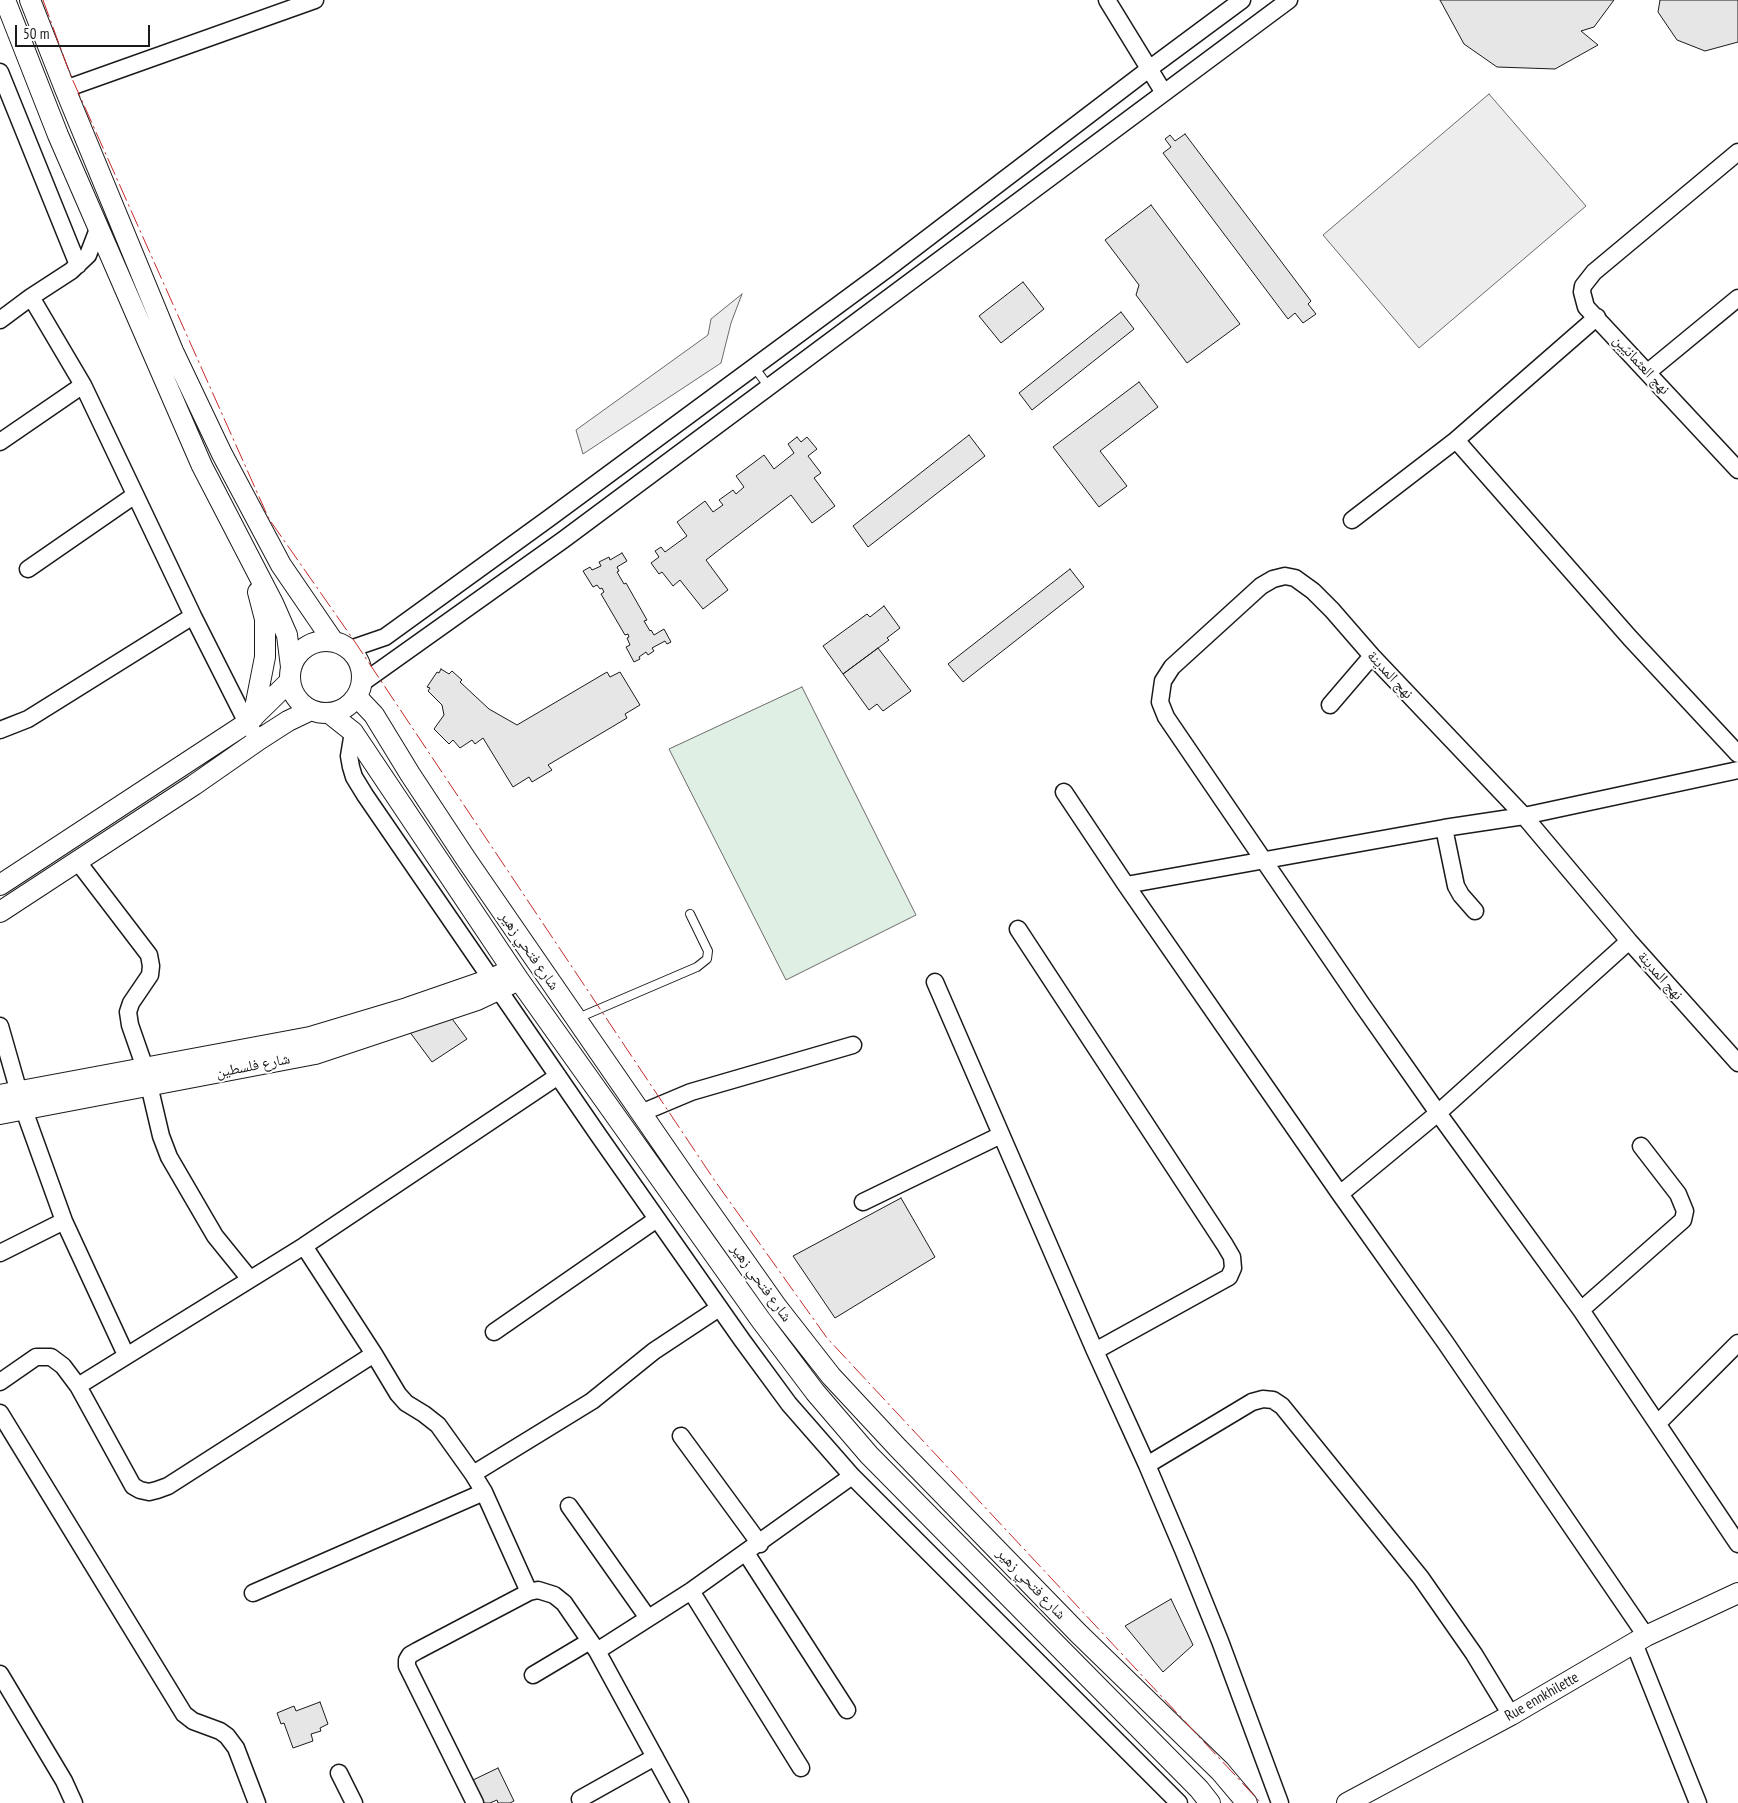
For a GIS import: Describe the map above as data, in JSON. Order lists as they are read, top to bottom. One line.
{"streets":{"street":["نهج العثمانيّين","نهج المدينة","شارع فتحي زهير","شارع فلسطين","Rue ennkhilette"]},"crossings":[["شارع فتحي زهير","شارع فلسطين"]],"scale_bar":"50 m"}
